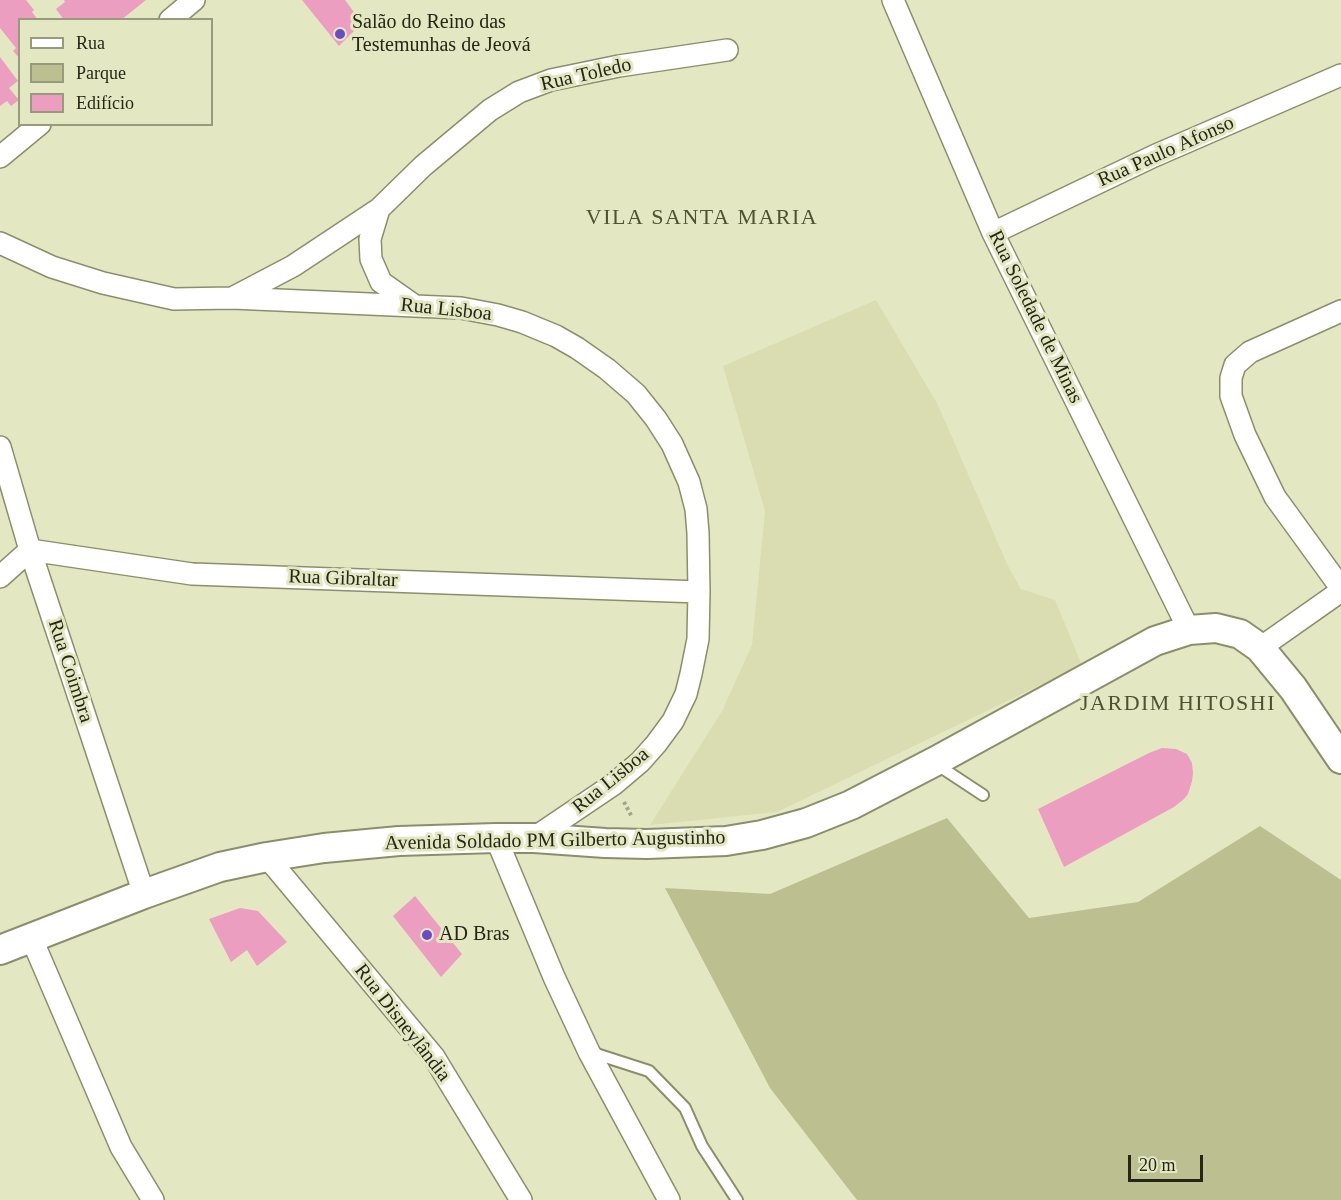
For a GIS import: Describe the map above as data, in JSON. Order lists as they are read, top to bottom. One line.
{"streets":{"street":["Rua Toledo","Rua Paulo Afonso","Rua Lisboa","Rua Soledade de Minas","Rua Gibraltar","Rua Coimbra","Avenida Soldado PM Gilberto Augustinho","Rua Disneylândia"]},"crossings":[["Rua Toledo","Rua Lisboa"],["Rua Paulo Afonso","Rua Soledade de Minas"],["Rua Lisboa","Rua Gibraltar"],["Rua Lisboa","Avenida Soldado PM Gilberto Augustinho"],["Rua Soledade de Minas","Avenida Soldado PM Gilberto Augustinho"],["Rua Gibraltar","Rua Coimbra"],["Rua Coimbra","Avenida Soldado PM Gilberto Augustinho"],["Avenida Soldado PM Gilberto Augustinho","Rua Disneylândia"]],"districts":["VILA SANTA MARIA","JARDIM HITOSHI"],"places":["Salão do Reino das Testemunhas de Jeová","AD Bras"],"legend":["Rua","Parque","Edifício"],"scale_bar":"20 m"}
